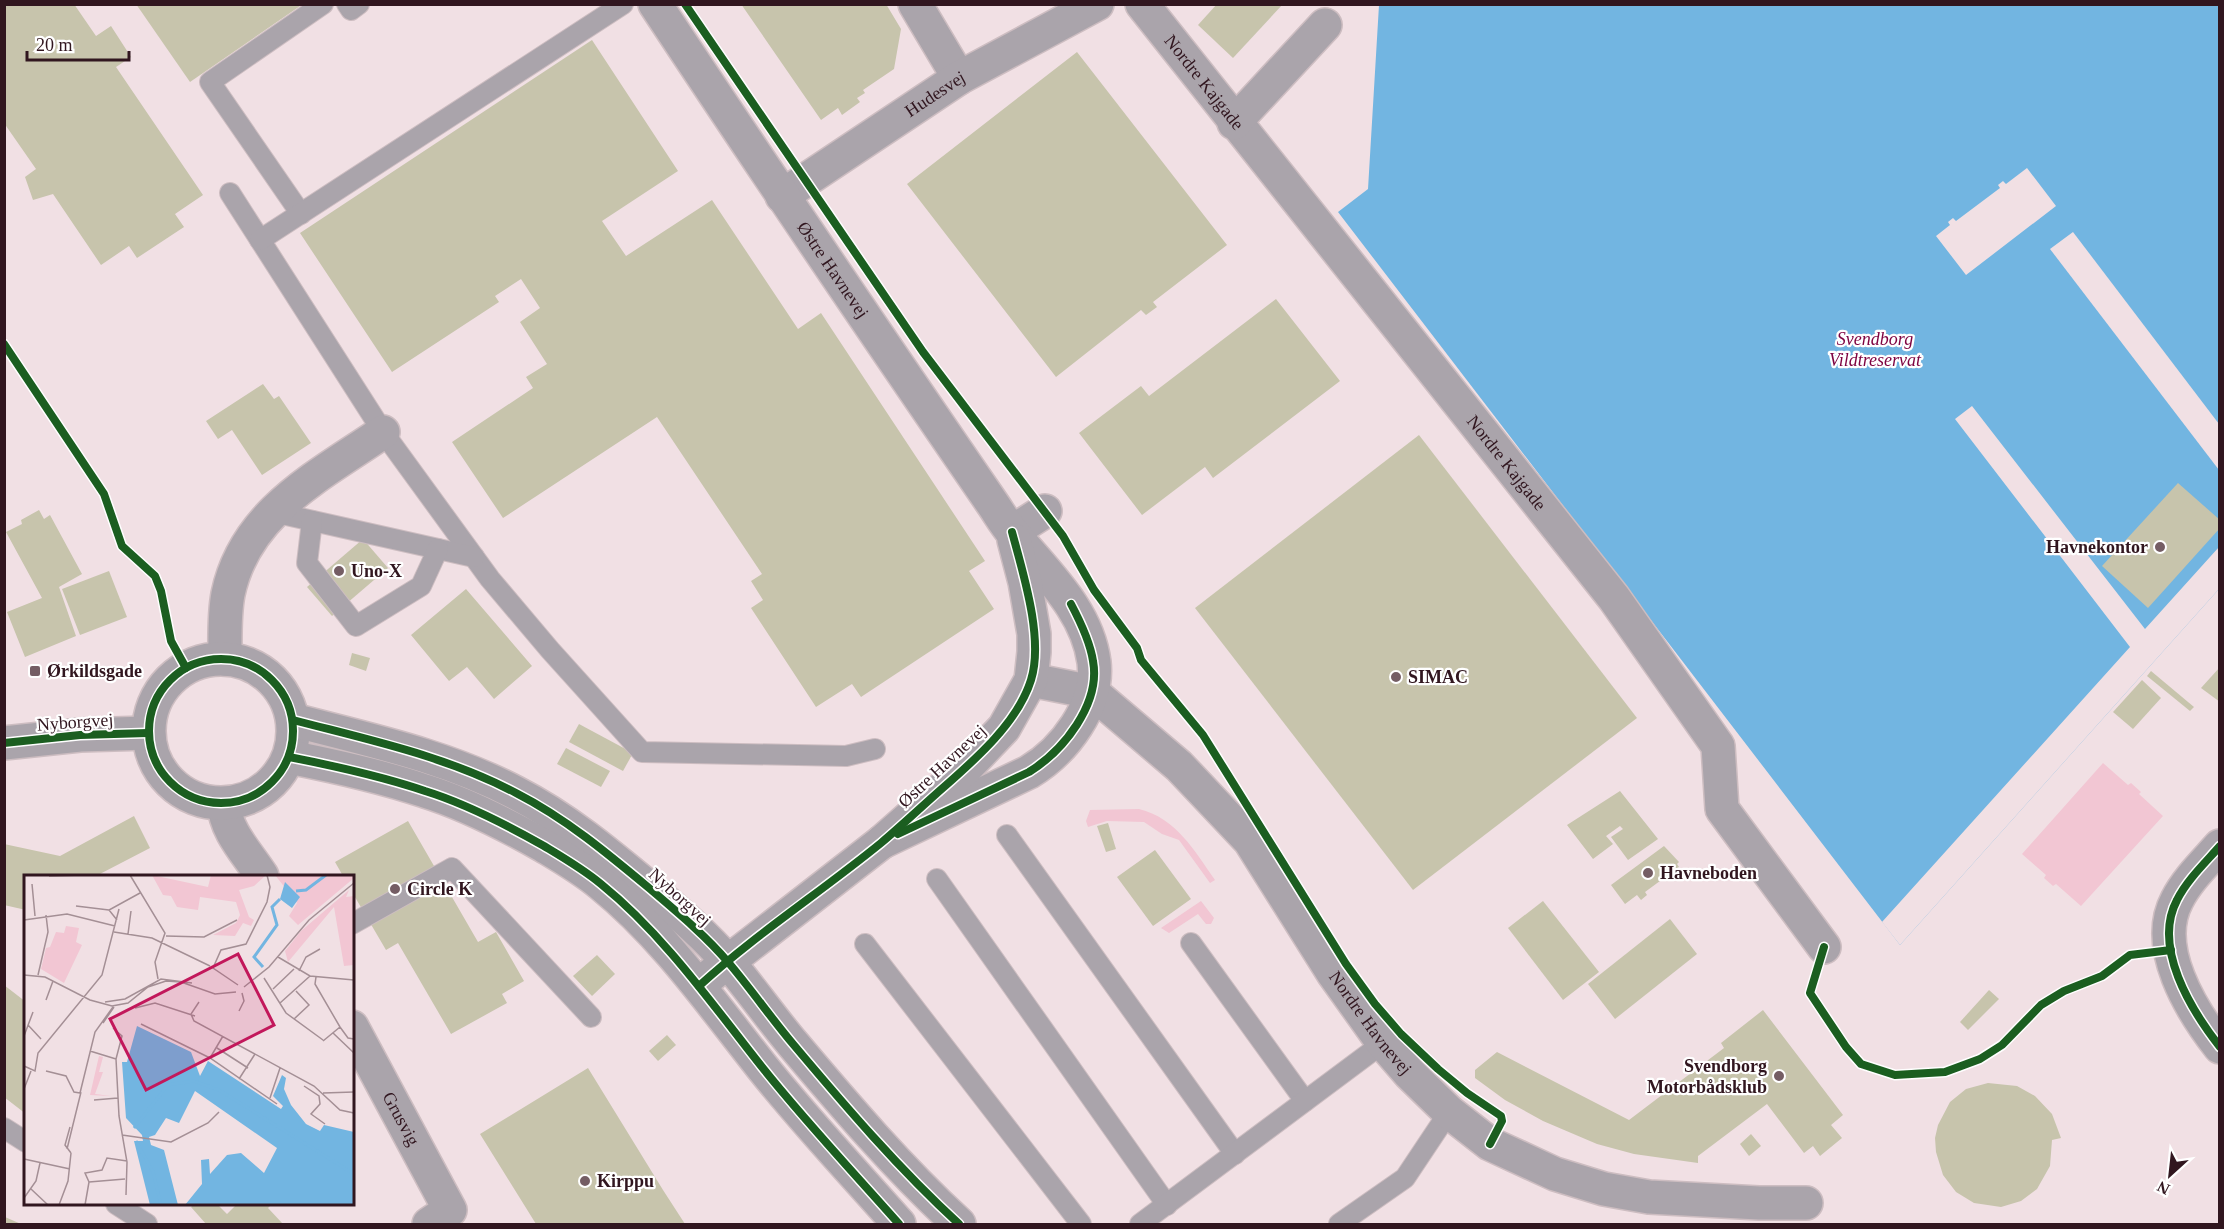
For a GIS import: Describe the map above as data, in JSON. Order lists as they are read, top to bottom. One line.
{"streets":{"street":["Nordre Kajgade","Hudesvej","Østre Havnevej","Nyborgvej","Nordre Havnevej","Grusvig"]},"crossings":[["Hudesvej","Østre Havnevej"],["Østre Havnevej","Nyborgvej"],["Østre Havnevej","Nordre Havnevej"]],"parks":["Svendborg Vildtreservat"],"places":{"other":["Havnekontor","Uno-X","SIMAC","Havneboden","Circle K","Svendborg Motorbådsklub","Kirppu"],"transit":["Ørkildsgade"]},"scale_bar":"20 m","north":"bottom left"}
